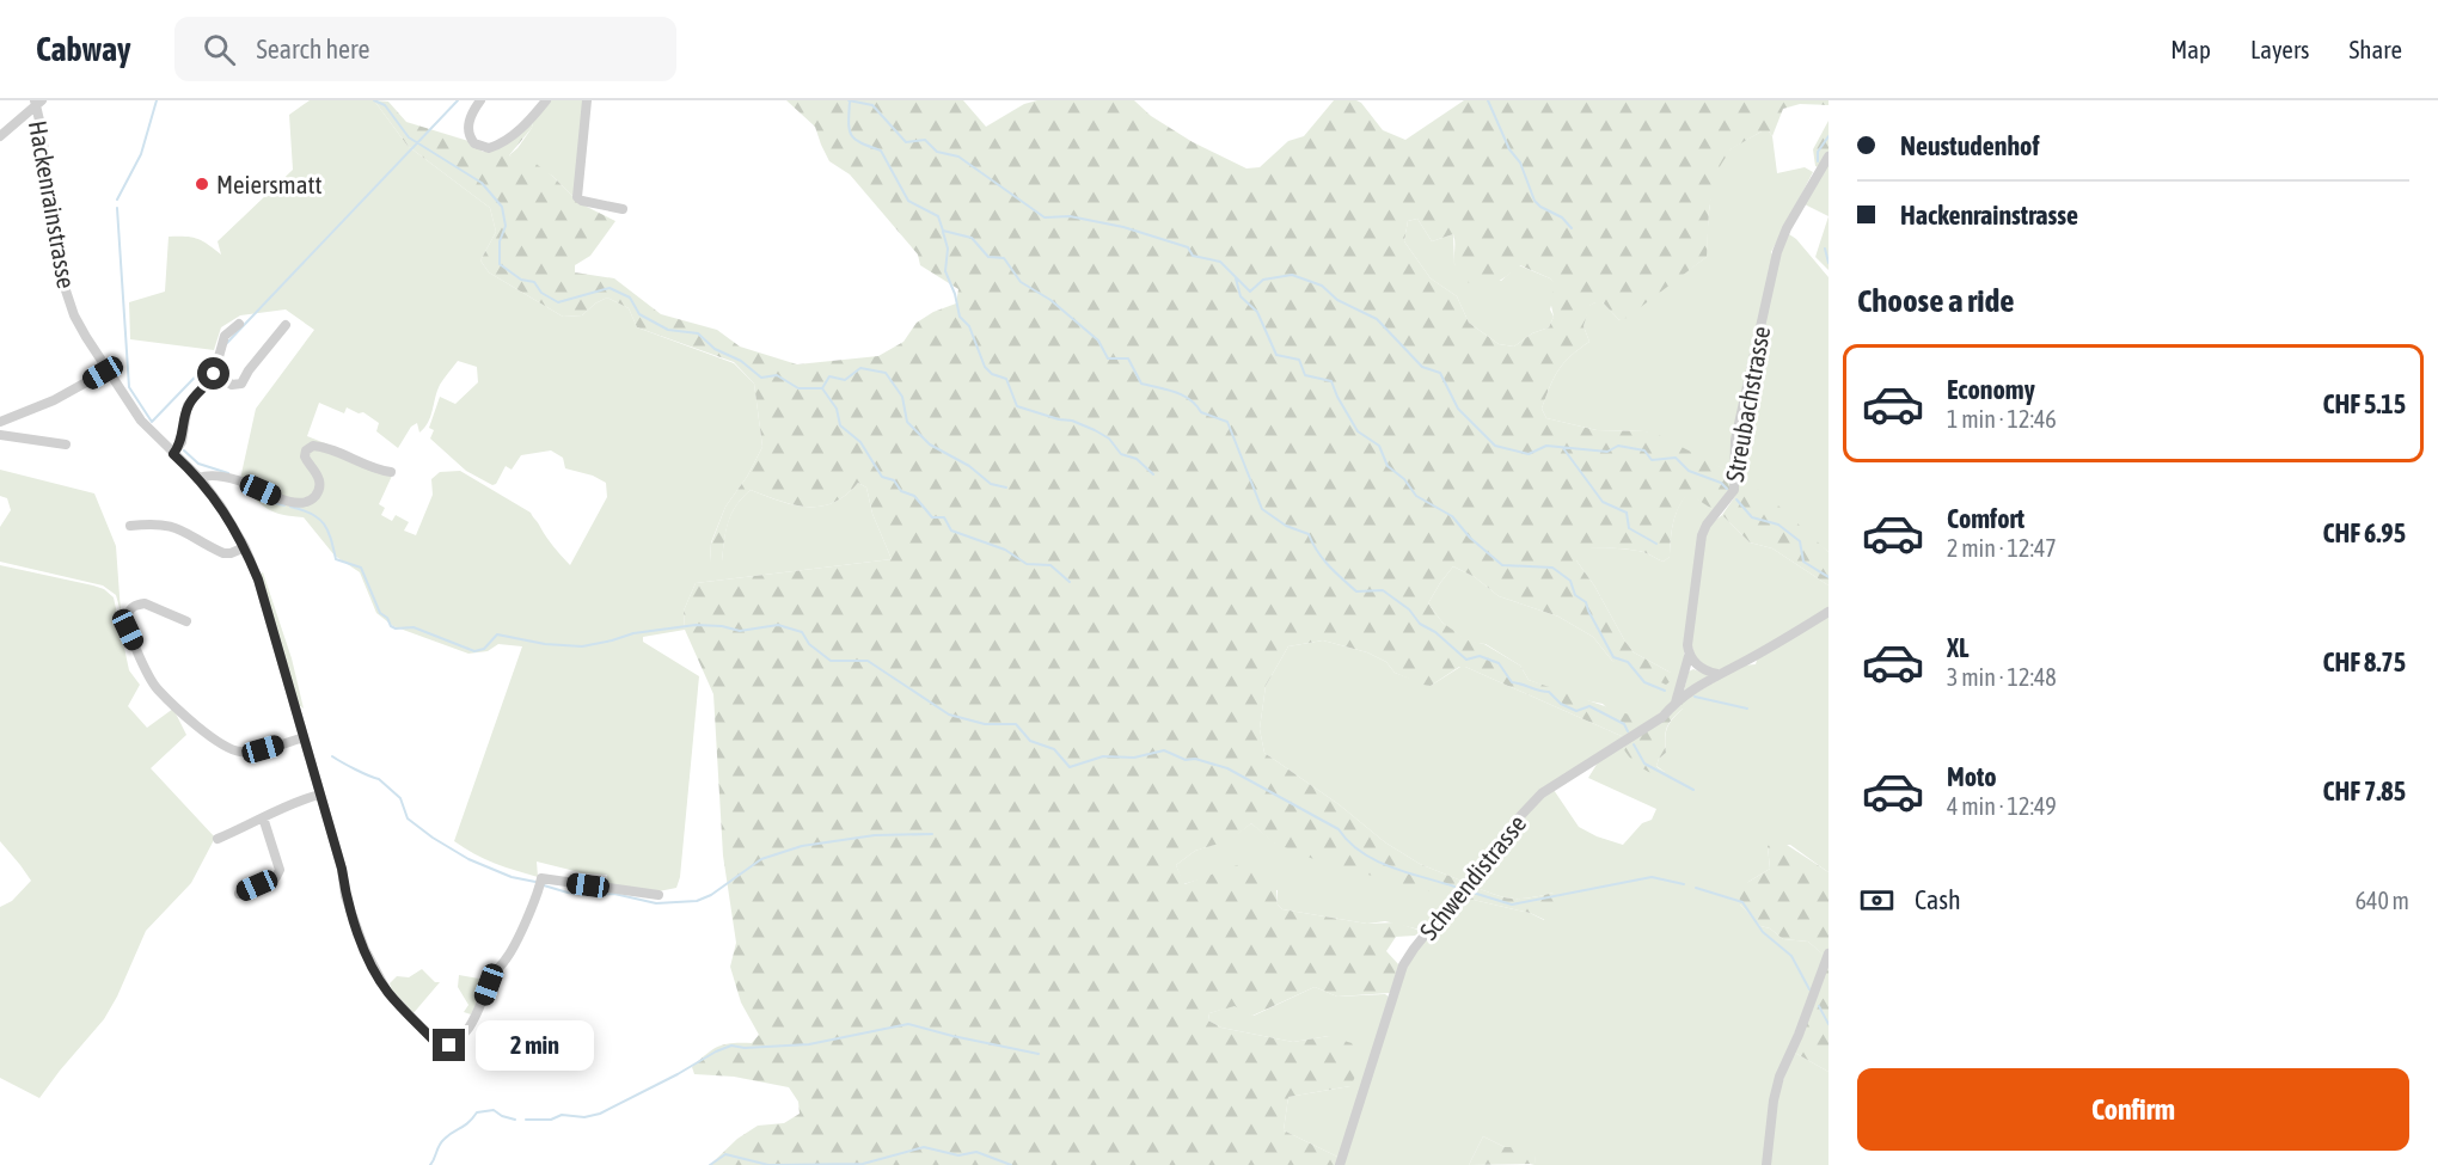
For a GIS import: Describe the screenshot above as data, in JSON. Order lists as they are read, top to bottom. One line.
{"streets":{"street":["Hackenrainstrasse","Streubachstrasse","Schwendistrasse"]},"crossings":[["Streubachstrasse","Schwendistrasse"]],"places":["Meiersmatt"],"page":{"header":"Cabway","search":"Search here","nav":["Map","Layers","Share"],"banner":["Neustudenhof","Hackenrainstrasse"],"heading":"Choose a ride","list":[{"name":"Economy","note":"1 min · 12:46","value":"CHF 5.15"},{"name":"Comfort","note":"2 min · 12:47","value":"CHF 6.95"},{"name":"XL","note":"3 min · 12:48","value":"CHF 8.75"},{"name":"Moto","note":"4 min · 12:49","value":"CHF 7.85"}],"pay":["Cash","640 m"],"bubble":"2 min","buttons":"Confirm"}}
